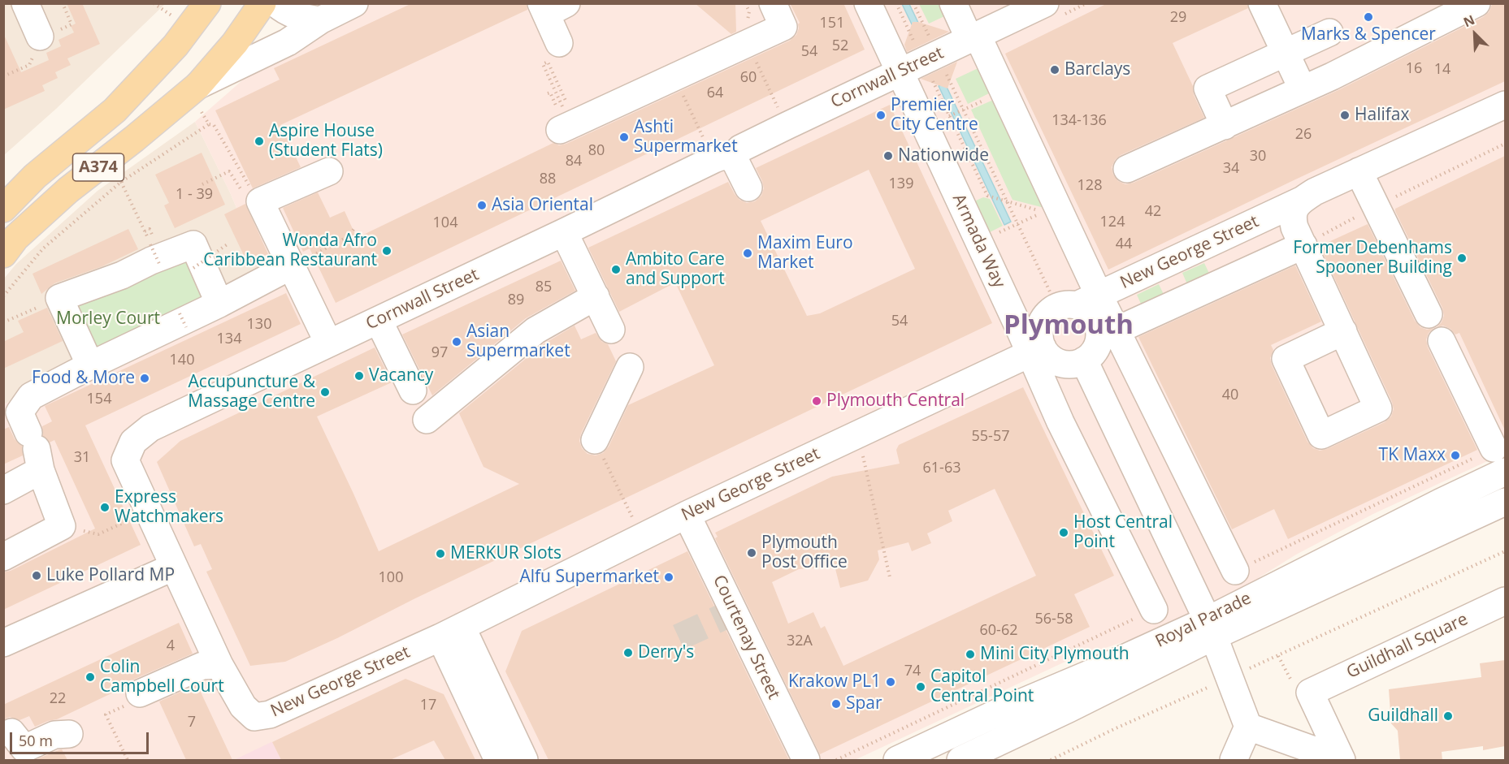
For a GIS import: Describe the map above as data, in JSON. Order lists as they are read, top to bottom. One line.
{"streets":{"main road":["A374"],"street":["Cornwall Street","Armada Way","New George Street","Royal Parade","Courtenay Street","Guildhall Square"]},"crossings":[["Cornwall Street","Armada Way"],["Armada Way","New George Street"],["New George Street","Courtenay Street"]],"districts":["Plymouth"],"parks":["Morley Court"],"places":["Marks & Spencer","Barclays","Premier City Centre","Halifax","Ashti Supermarket","Aspire House (Student Flats)","Nationwide","Asia Oriental","Wonda Afro Caribbean Restaurant","Maxim Euro Market","Former Debenhams Spooner Building","Ambito Care and Support","Asian Supermarket","Vacancy","Food & More","Accupuncture & Massage Centre","Plymouth Central","TK Maxx","Express Watchmakers","Host Central Point","Plymouth Post Office","MERKUR Slots","Luke Pollard MP","Alfu Supermarket","Derry's","Mini City Plymouth","Colin Campbell Court","Krakow PL1","Capitol Central Point","Spar","Guildhall"],"house_numbers":["29","151","52","54","16","14","60","64","134-136","26","80","30","84","34","88","139","128","1 - 39","42","124","104","44","85","89","54","130","134","97","140","40","154","55-57","31","61-63","100","56-58","60-62","32A","4","74","22","17","7"],"scale_bar":"50 m","north":"top left"}
